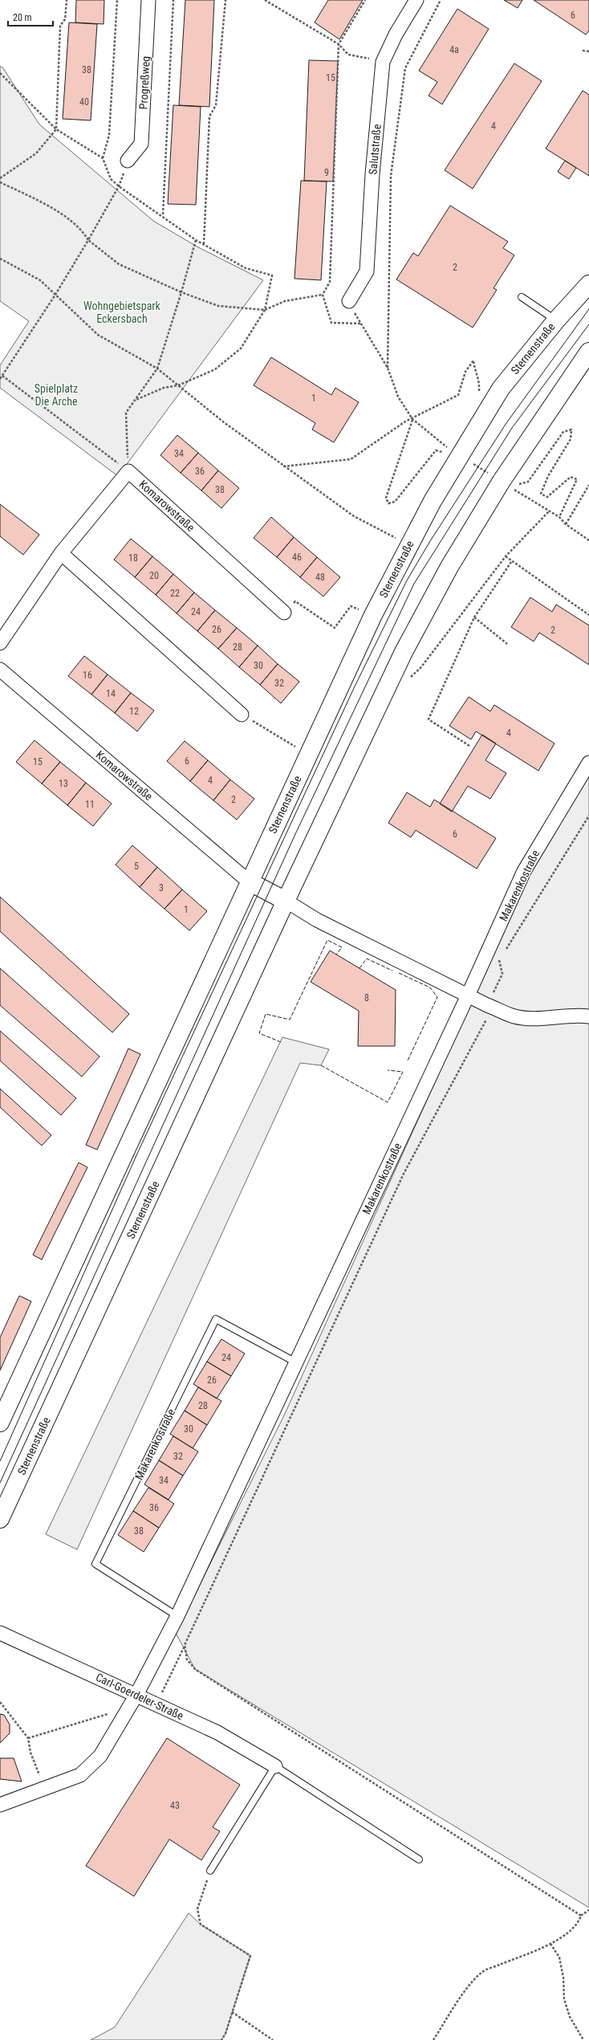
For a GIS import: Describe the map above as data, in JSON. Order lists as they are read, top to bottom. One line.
{"streets":{"street":["Progreßweg","Salutstraße","Sternenstraße","Komarowstraße","Makarenkostraße","Carl-Goerdeler-Straße"]},"crossings":[["Sternenstraße","Komarowstraße"],["Makarenkostraße","Carl-Goerdeler-Straße"]],"parks":["Wohngebietspark Eckersbach","Spielplatz Die Arche"],"house_numbers":["6","4a","38","15","40","4","9","2","1","34","36","38","46","18","20","48","22","24","26","2","28","30","16","32","14","12","4","6","15","4","13","2","11","6","5","3","1","8","24","26","28","30","32","34","36","38","43"],"scale_bar":"20 m"}
